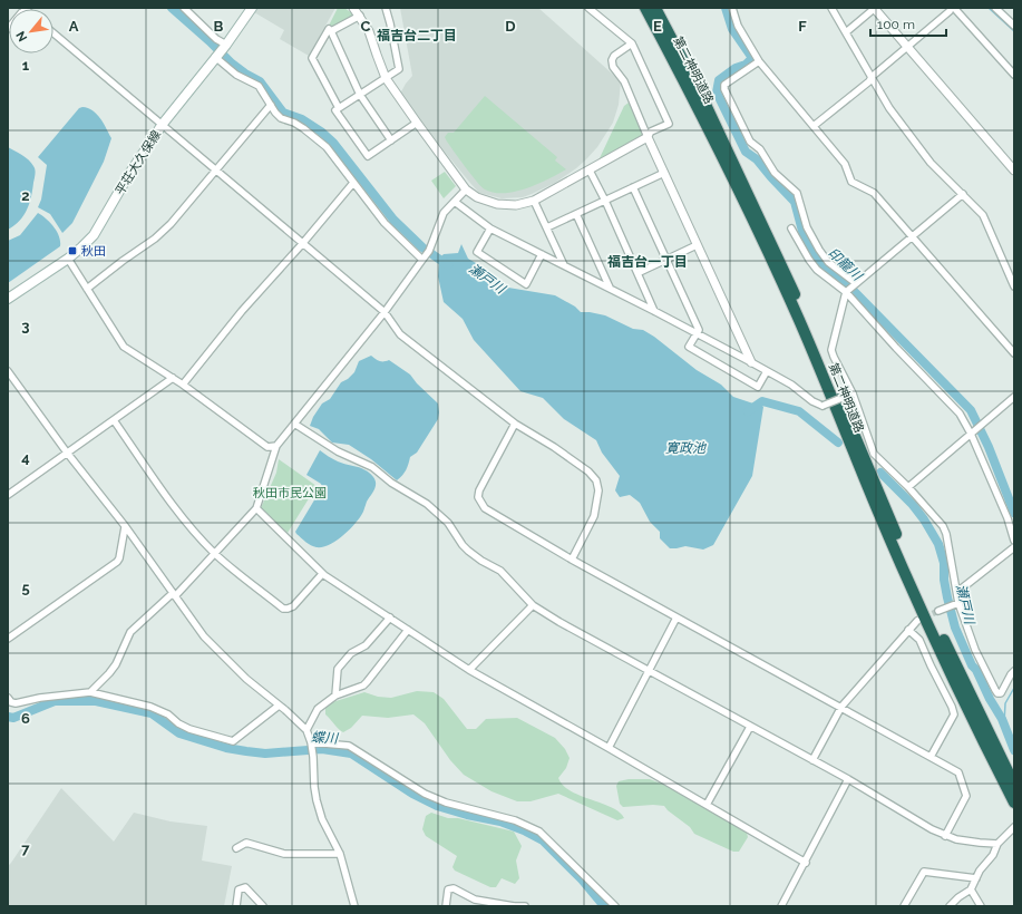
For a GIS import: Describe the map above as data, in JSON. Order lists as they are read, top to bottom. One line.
{"streets":{"highway":["第二神明道路"],"main road":["平荘大久保線"]},"districts":["福吉台二丁目","福吉台一丁目"],"water":["印籠川","瀬戸川","寛政池","蝶川"],"parks":["秋田市民公園"],"places":{"transit":["秋田"]},"scale_bar":"100 m","north":"bottom left","grid":{"columns":["A","B","C","D","E","F"],"rows":["1","2","3","4","5","6","7"]}}
